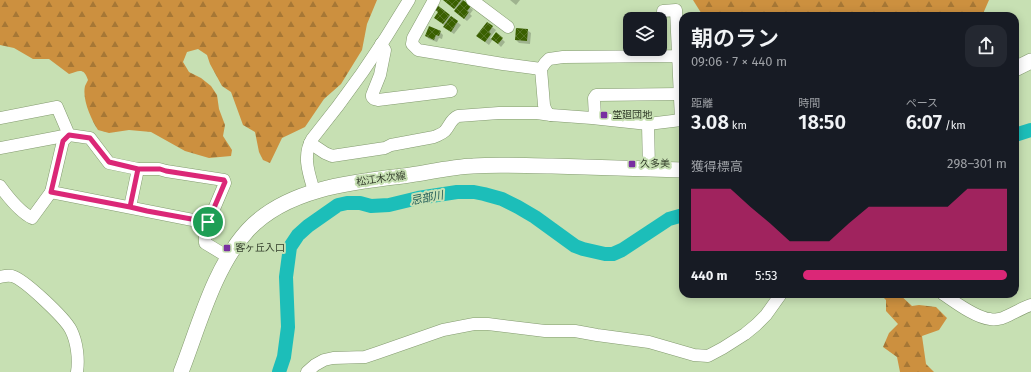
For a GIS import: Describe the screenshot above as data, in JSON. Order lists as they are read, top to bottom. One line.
{"streets":{"main road":["松江木次線"]},"water":["忌部川"],"places":{"transit":["堂廻団地","久多美","客ヶ丘入口"]},"page":{"heading":["朝のラン","09:06 · 7 × 440 m"],"stats":[["距離","3.08 km"],["時間","18:50"],["ペース","6:07 /km"]],"chart":["獲得標高","298–301 m"],"list":[{"name":"440 m","note":"5:53"}]}}
